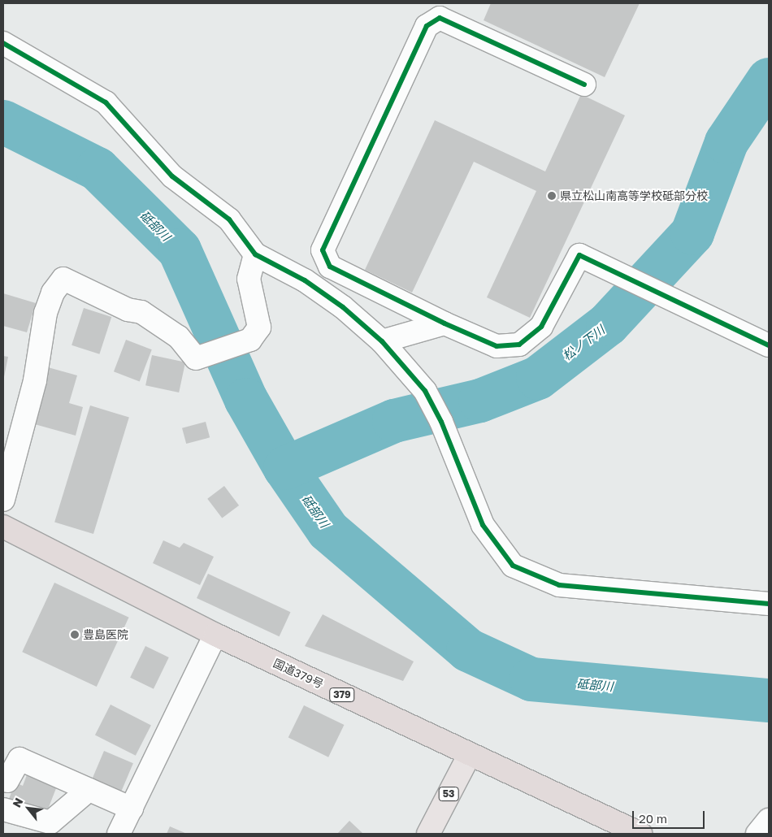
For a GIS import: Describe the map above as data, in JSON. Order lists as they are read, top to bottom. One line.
{"streets":{"highway":["国道379号","379"],"main road":["53"]},"crossings":[["国道379号","53"]],"water":["砥部川","松ノ下川"],"places":["県立松山南高等学校砥部分校","豊島医院"],"scale_bar":"20 m","north":"top left"}
